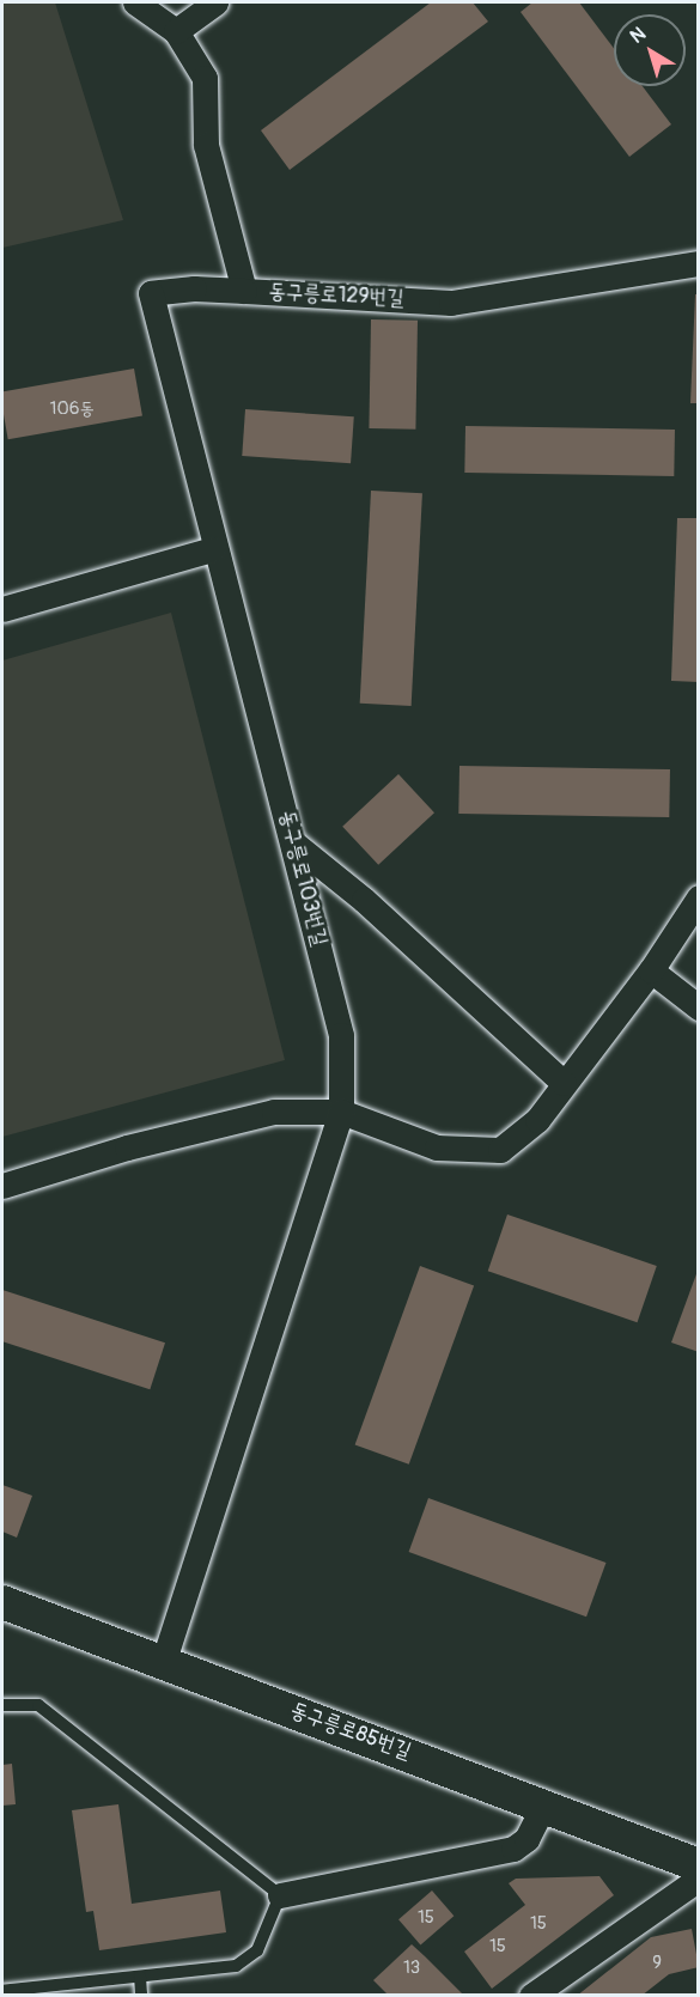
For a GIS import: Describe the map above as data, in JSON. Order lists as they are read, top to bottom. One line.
{"streets":{"street":["동구릉로129번길","동구릉로103번길","동구릉로85번길"]},"crossings":[["동구릉로129번길","동구릉로103번길"],["동구릉로103번길","동구릉로85번길"]],"house_numbers":["106동","15","15","15","9","13"],"north":"top left"}
